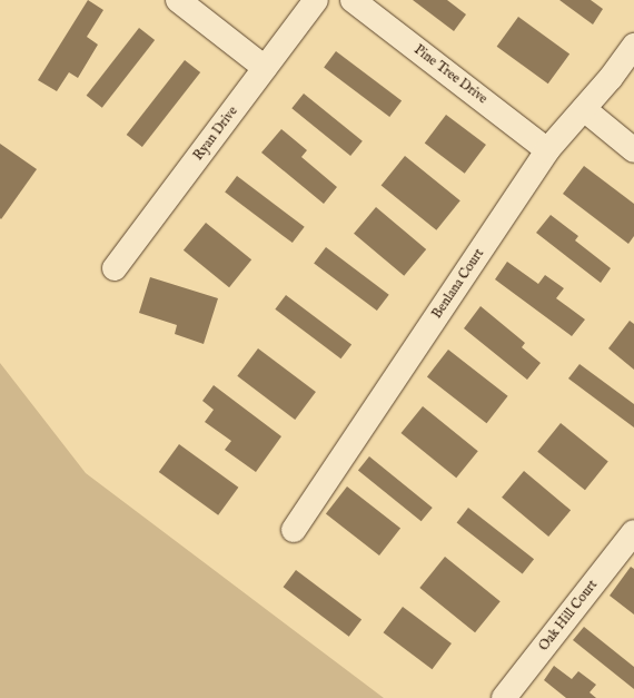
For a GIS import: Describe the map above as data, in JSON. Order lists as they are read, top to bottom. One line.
{"streets":{"street":["Pine Tree Drive","Ryan Drive","Benlana Court","Oak Hill Court"]},"crossings":[["Pine Tree Drive","Benlana Court"]]}
